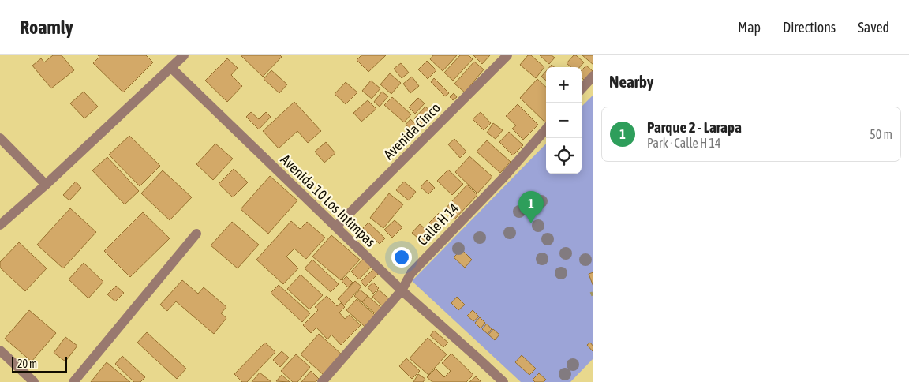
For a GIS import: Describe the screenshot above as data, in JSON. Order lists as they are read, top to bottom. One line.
{"streets":{"street":["Avenida Cinco","Avenida 10 Los Intimpas","Calle H 14"]},"crossings":[["Avenida Cinco","Avenida 10 Los Intimpas"],["Avenida 10 Los Intimpas","Calle H 14"]],"scale_bar":"20 m","page":{"header":"Roamly","nav":["Map","Directions","Saved"],"heading":"Nearby","map_buttons":["+","−"],"list":[{"mark":"1","name":"Parque 2 - Larapa","note":"Park · Calle H 14","value":"50 m"}],"pins":"1","scale":"20 m"}}
